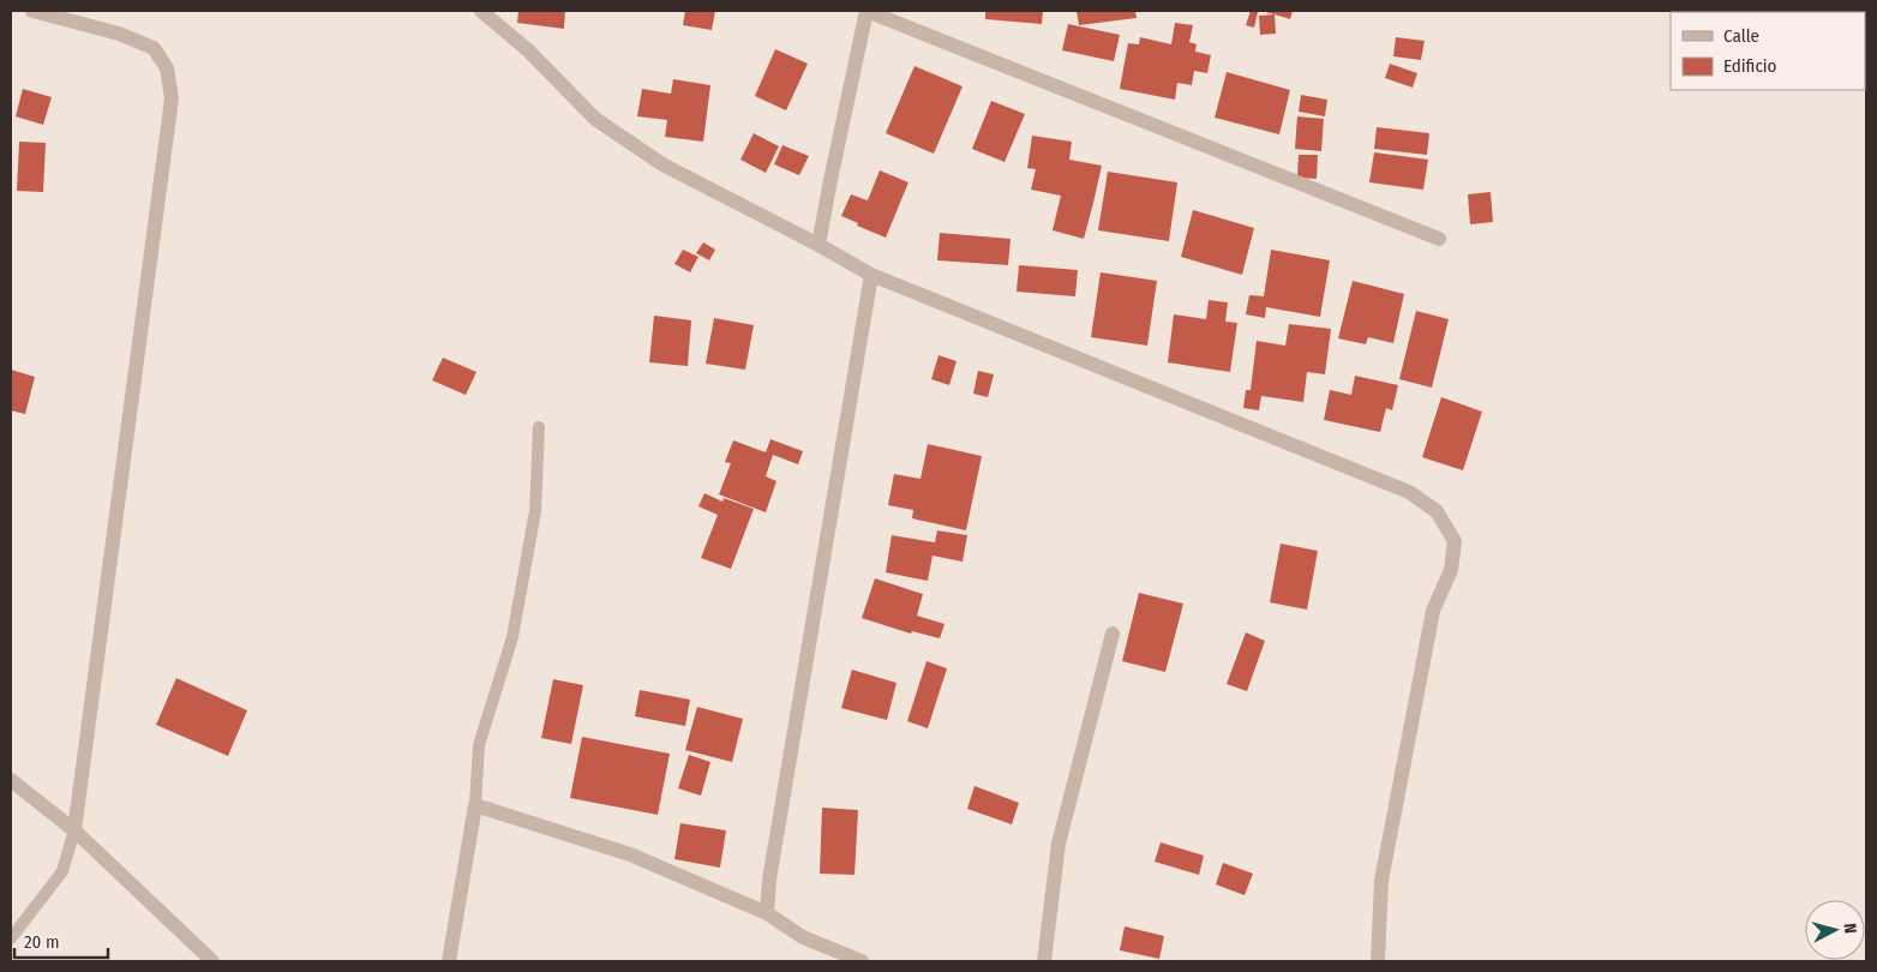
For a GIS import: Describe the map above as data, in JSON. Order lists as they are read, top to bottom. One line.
{"legend":["Calle","Edificio"],"scale_bar":"20 m","north":"right"}
